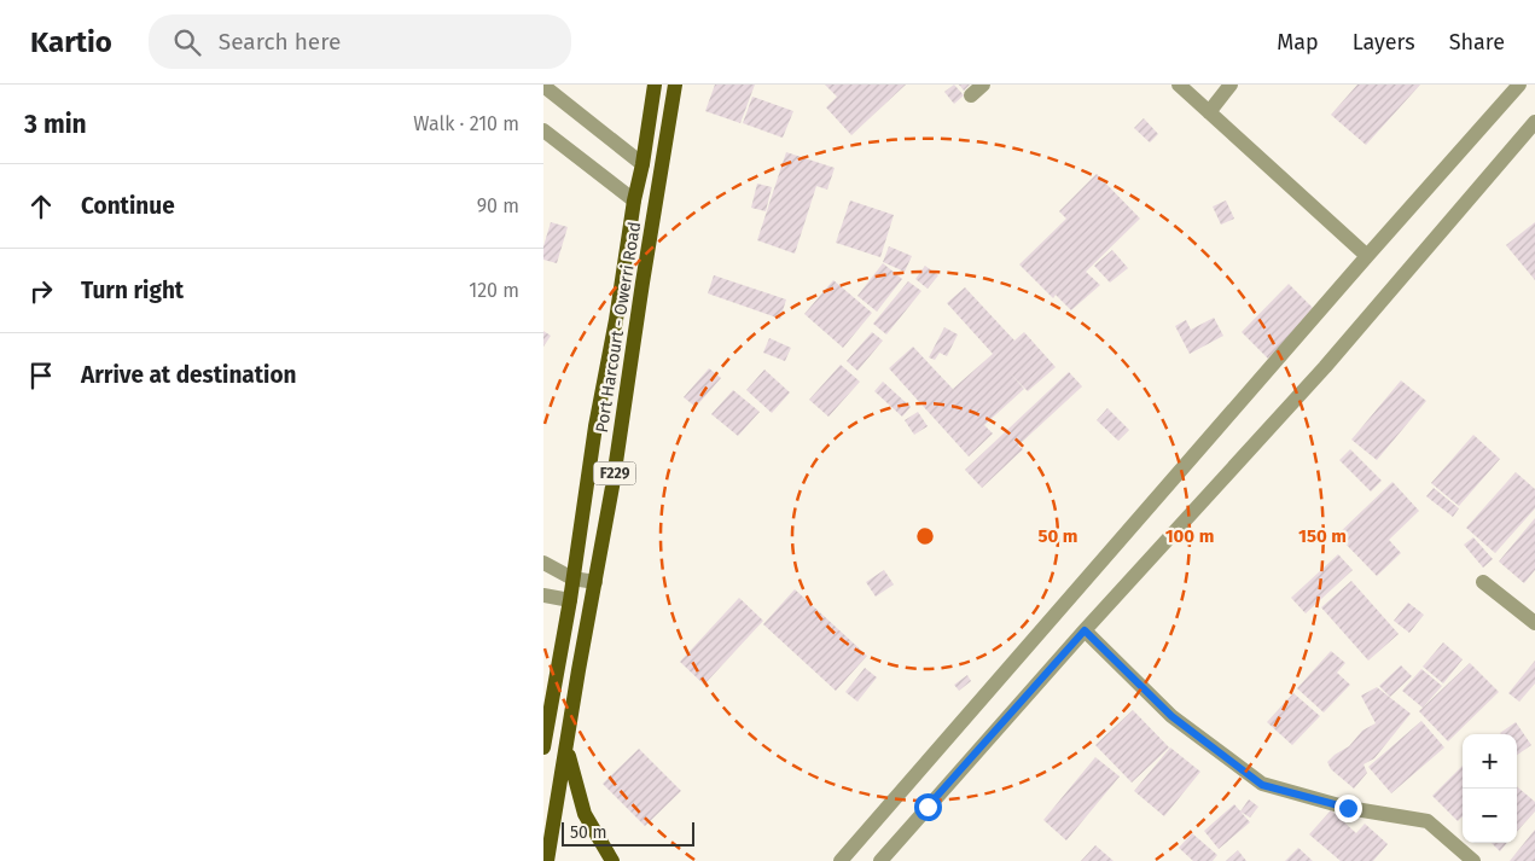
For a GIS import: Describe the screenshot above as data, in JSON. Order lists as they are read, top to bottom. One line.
{"streets":{"main road":["Port Harcourt - Owerri Road","F229"]},"scale_bar":"50 m","page":{"header":"Kartio","search":"Search here","nav":["Map","Layers","Share"],"heading":["3 min","Walk · 210 m"],"list":[["Continue","90 m"],["Turn right","120 m"],"Arrive at destination"],"map_buttons":["+","−"],"scale":"50 m"},"rings":["50 m","100 m","150 m"]}
